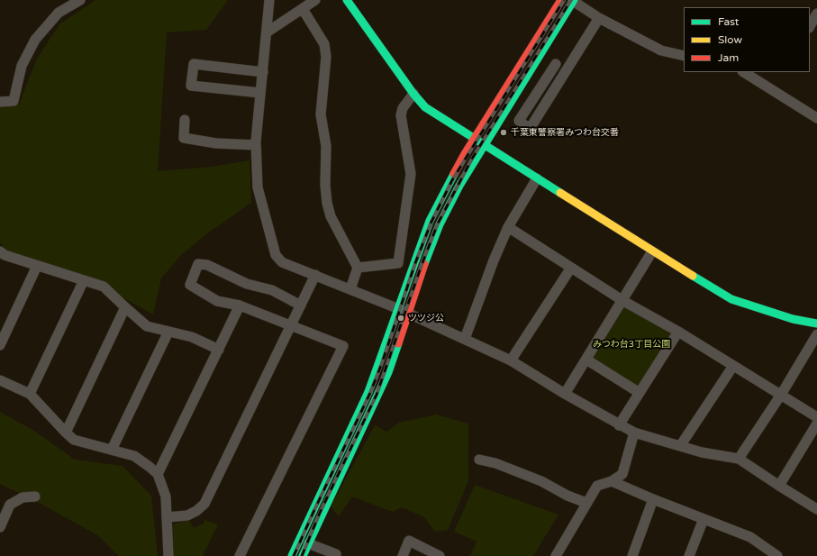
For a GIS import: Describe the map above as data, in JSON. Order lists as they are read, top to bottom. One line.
{"parks":["みつわ台3丁目公園"],"places":["千葉東警察署みつわ台交番","ツツジ公"],"legend":["Fast","Slow","Jam"]}
